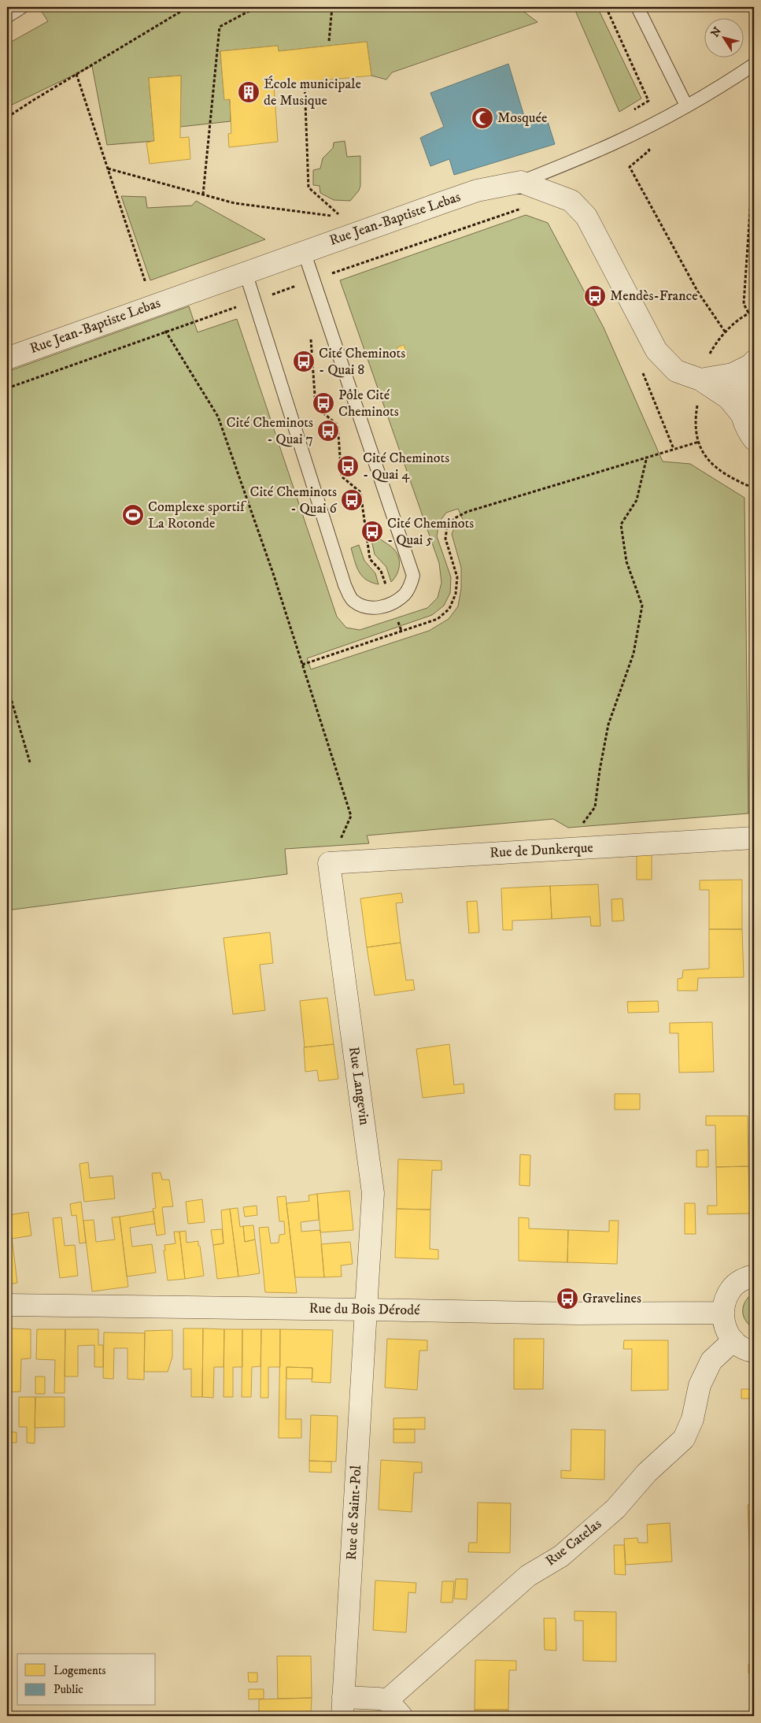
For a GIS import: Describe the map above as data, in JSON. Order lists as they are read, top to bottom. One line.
{"streets":{"street":["Rue Jean-Baptiste Lebas","Rue de Dunkerque","Rue Langevin","Rue du Bois Dérodé","Rue de Saint-Pol","Rue Catelas"]},"crossings":[["Rue de Dunkerque","Rue Langevin"],["Rue Langevin","Rue du Bois Dérodé"],["Rue Langevin","Rue de Saint-Pol"],["Rue du Bois Dérodé","Rue de Saint-Pol"]],"places":{"building":["École municipale de Musique"],"mosque":["Mosquée"],"bus stop":["Mendès-France","Cité Cheminots - Quai 8","Pôle Cité Cheminots","Cité Cheminots - Quai 7","Cité Cheminots - Quai 4","Cité Cheminots - Quai 6","Cité Cheminots - Quai 5","Gravelines"],"sports":["Complexe sportif La Rotonde"]},"legend":["Logements","Public"],"north":"top left"}
